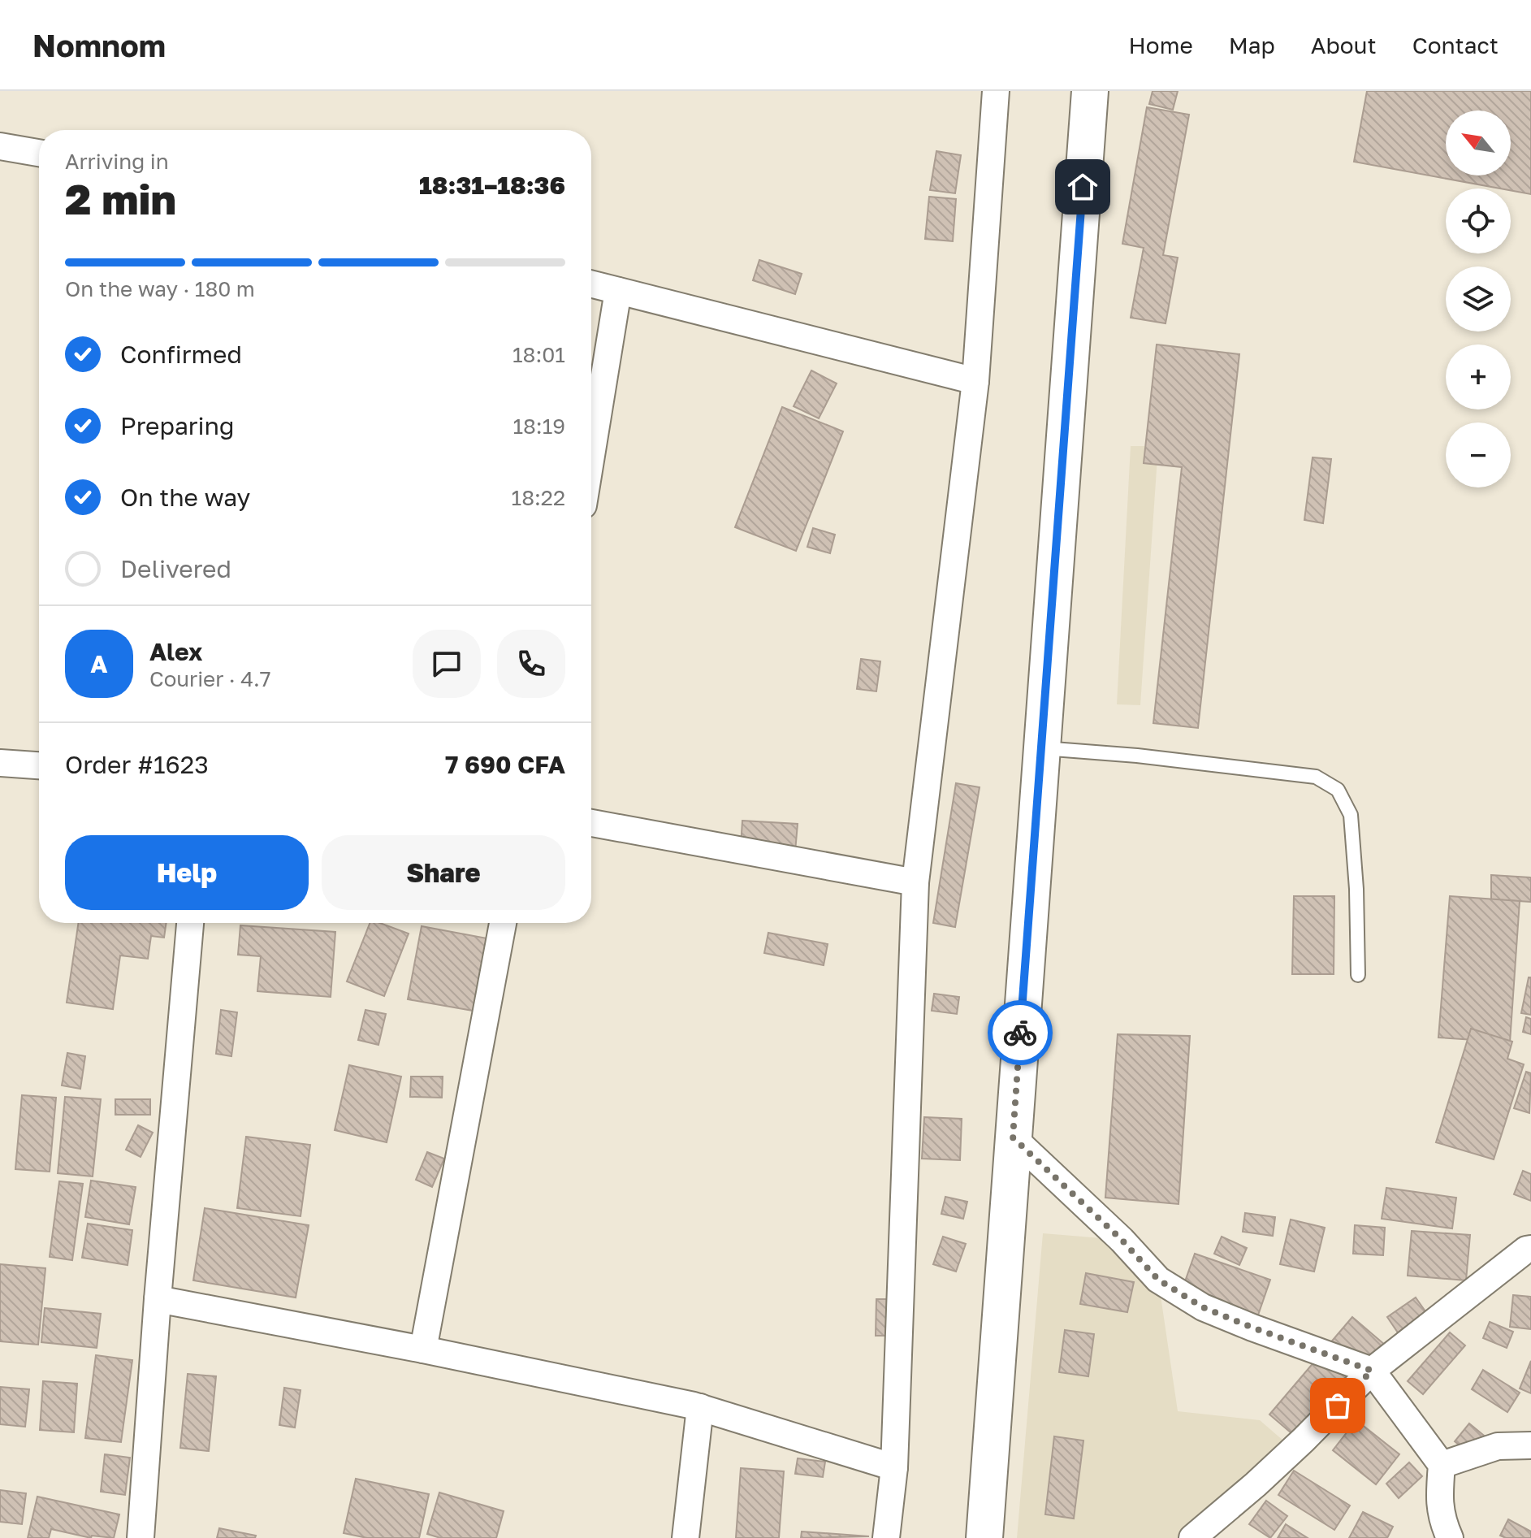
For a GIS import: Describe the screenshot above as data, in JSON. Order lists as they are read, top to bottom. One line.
{"north":"top left","page":{"header":"Nomnom","nav":["Home","Map","About","Contact"],"map_buttons":["+","−"],"heading":["2 min","Arriving in","18:31–18:36"],"panel":["Alex","Courier · 4.7","Order #1623","7 690 CFA"],"bar":"On the way · 180 m","list":[["Confirmed","18:01"],["Preparing","18:19"],["On the way","18:22"],"Delivered"],"round":"A","buttons":["Help","Share"]}}
